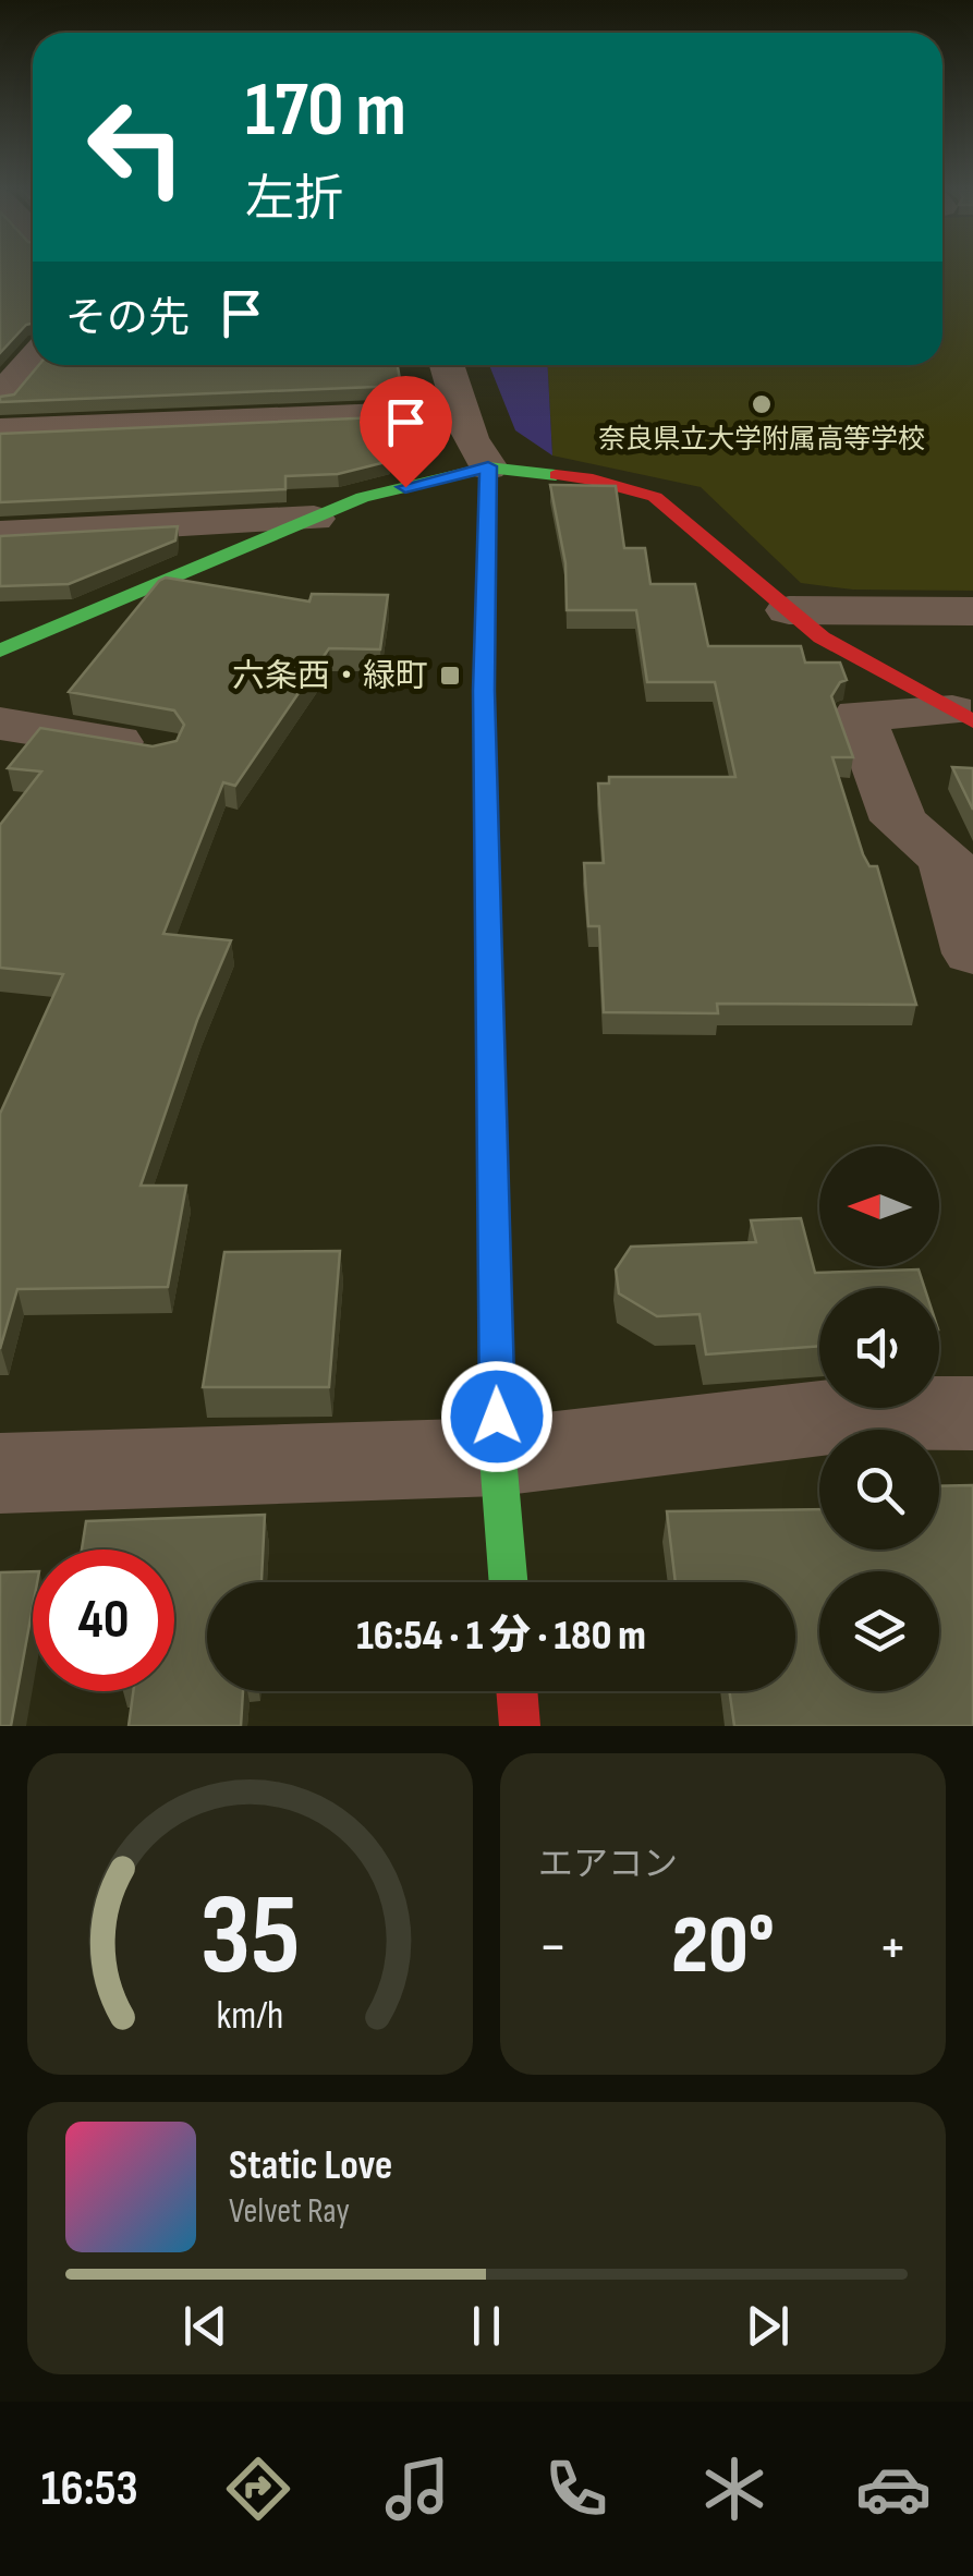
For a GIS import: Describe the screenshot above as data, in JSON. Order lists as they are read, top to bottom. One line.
{"places":{"other":["奈良県立大学附属高等学校"],"transit":["六条西・緑町"]},"north":"left","page":{"turn":["170 m","左折"],"then":"その先","limit":"40","trip":"16:54 · 1 分 · 180 m","tile":"エアコン","heat":["−","20°","+"],"song":["Static Love","Velvet Ray"],"tabs":"16:53","gauge":["35","km/h"]}}
